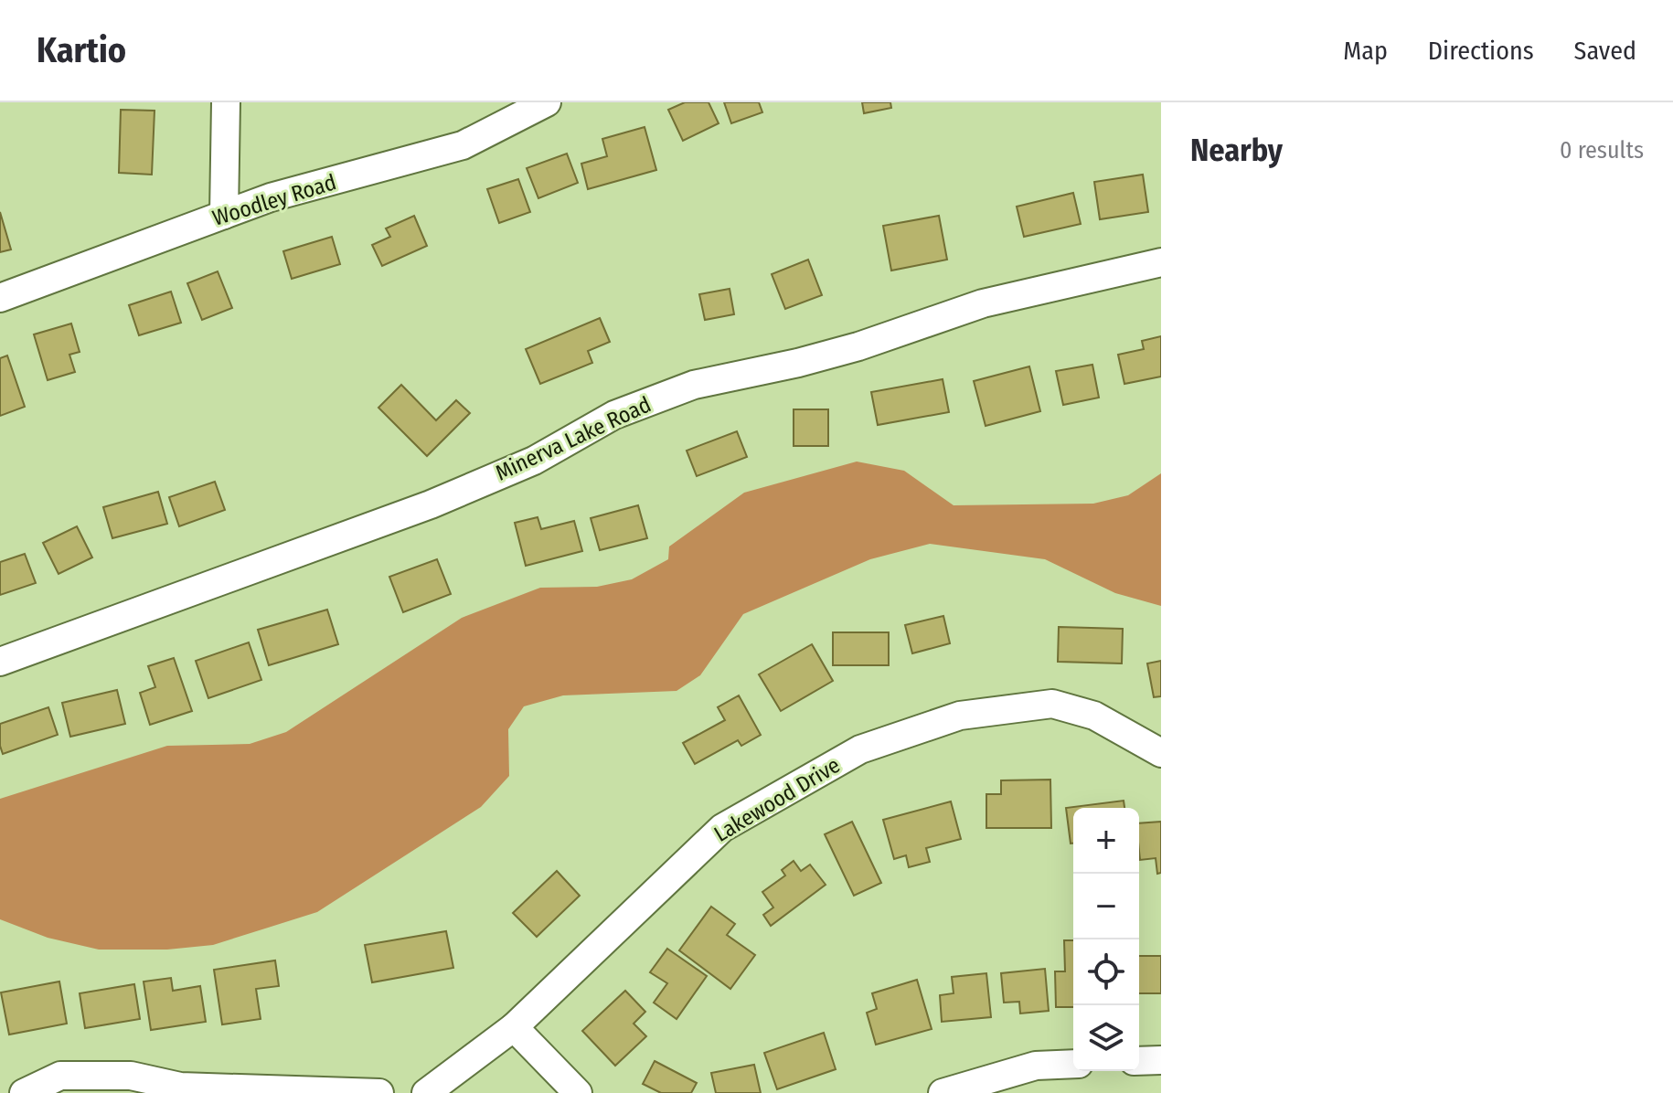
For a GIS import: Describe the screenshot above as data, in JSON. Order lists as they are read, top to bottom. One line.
{"streets":{"street":["Woodley Road","Minerva Lake Road","Lakewood Drive"]},"page":{"header":"Kartio","nav":["Map","Directions","Saved"],"heading":["Nearby","0 results"],"map_buttons":["+","−"]}}
